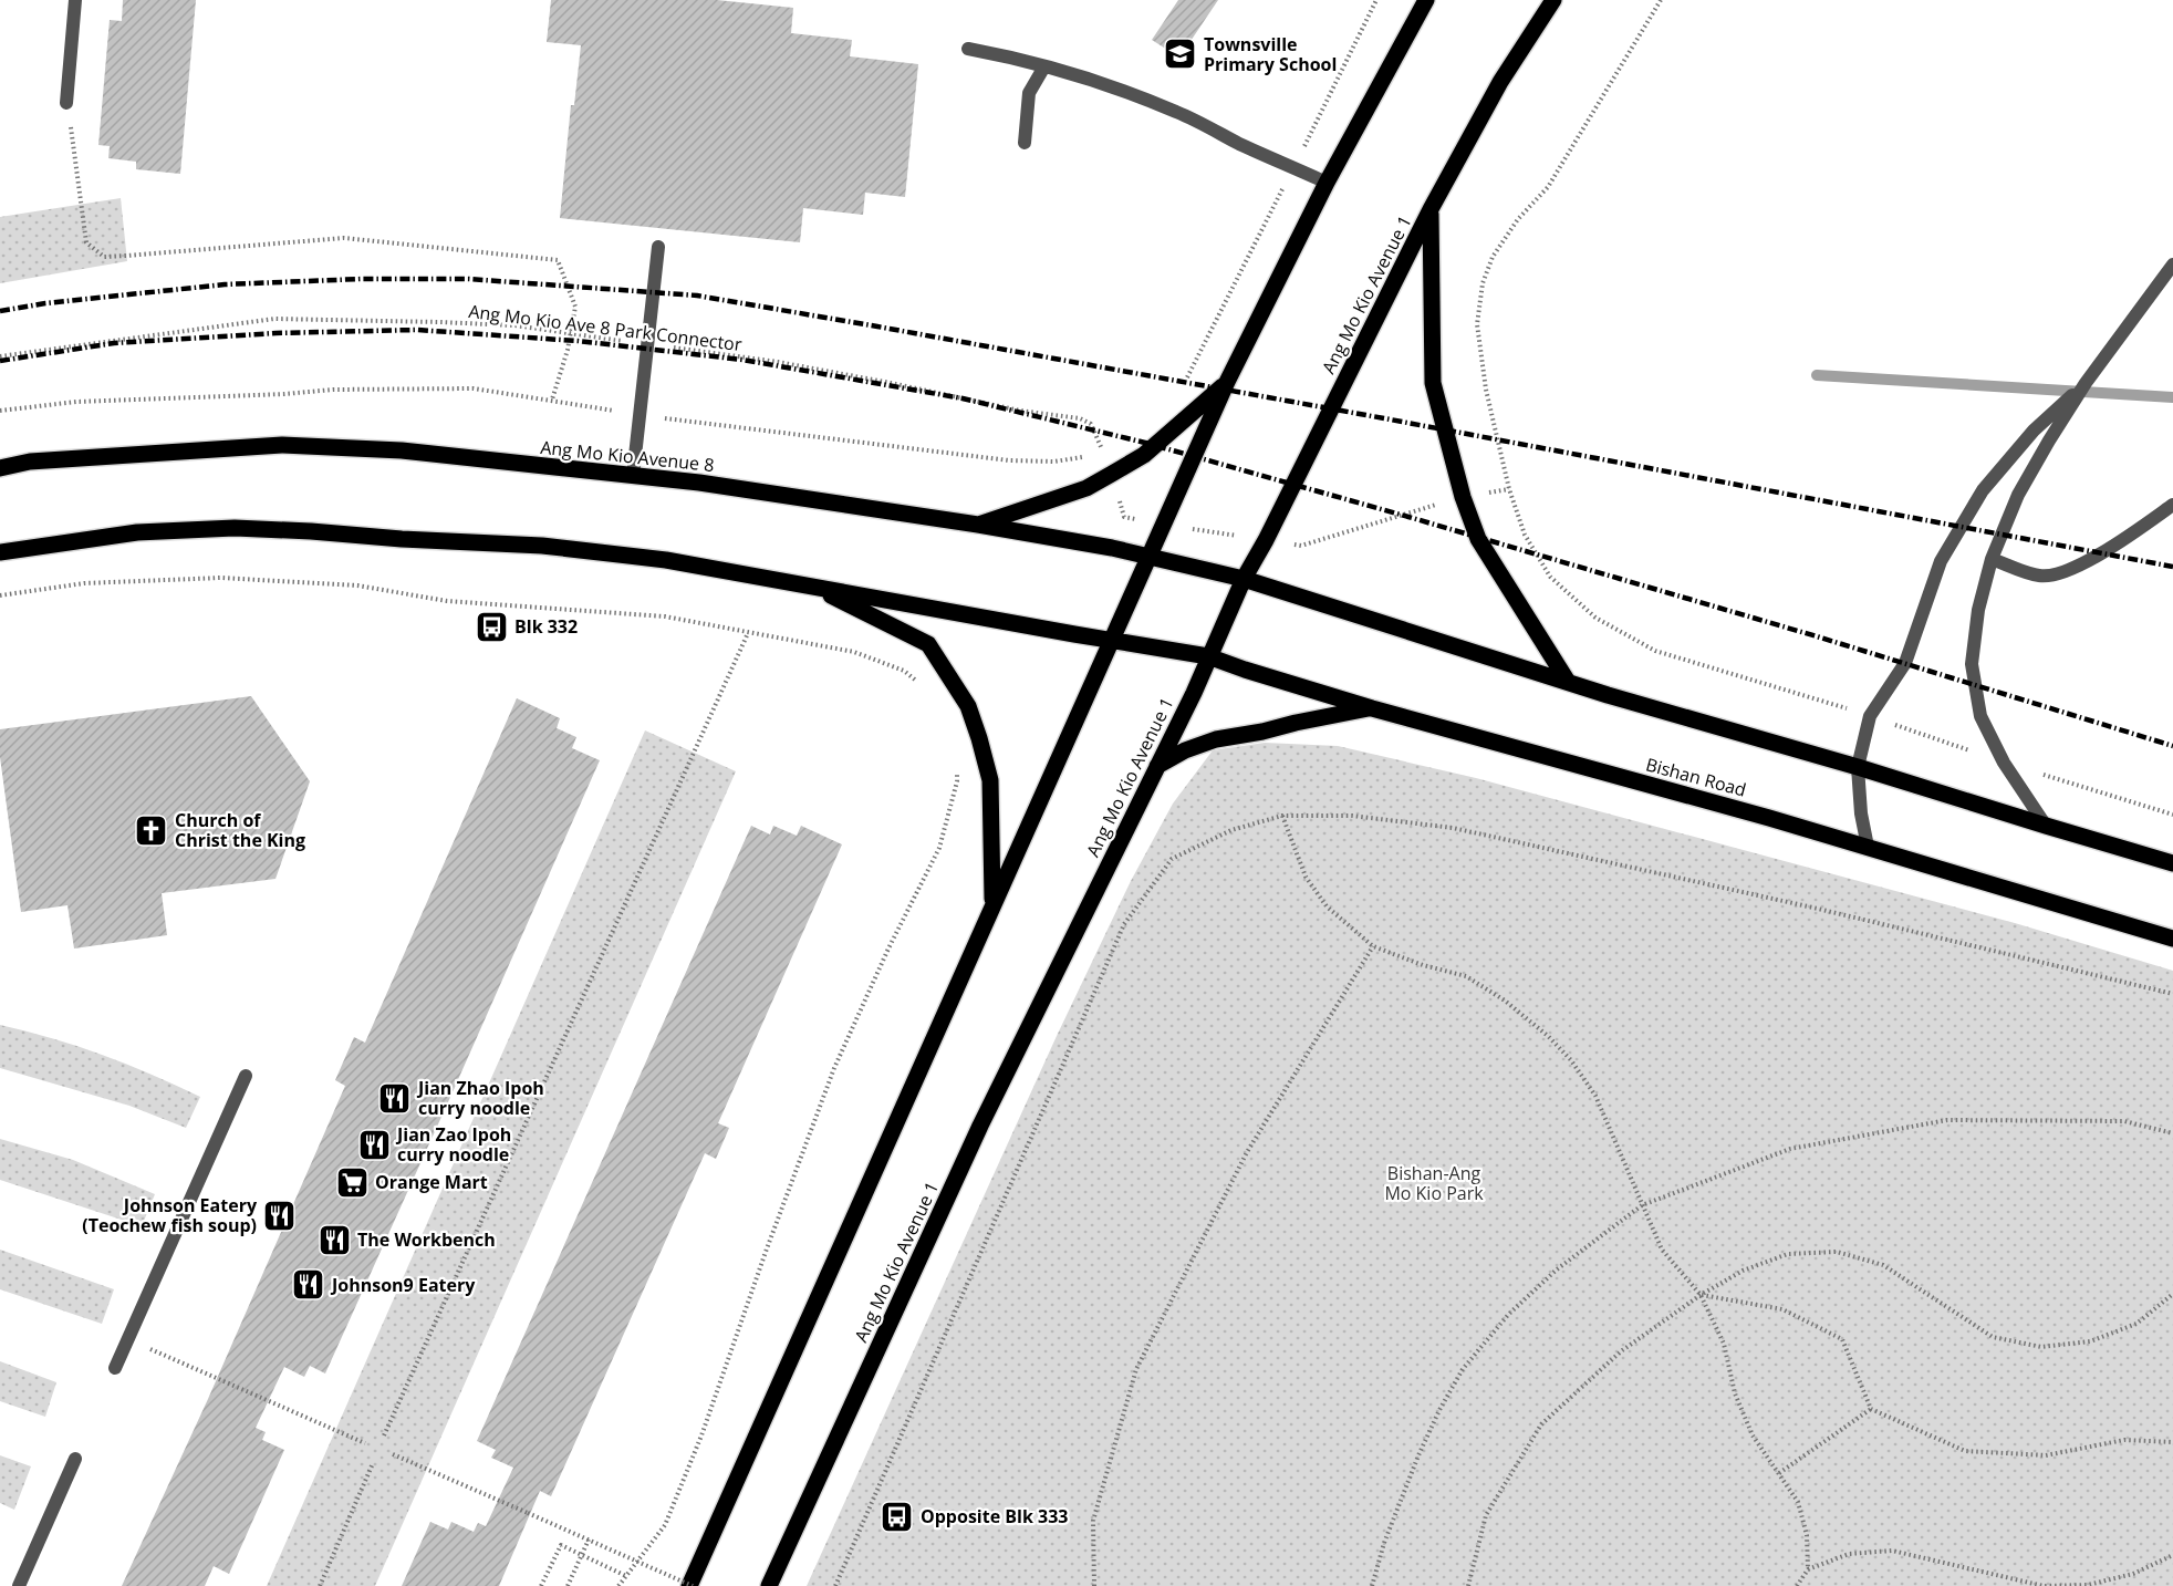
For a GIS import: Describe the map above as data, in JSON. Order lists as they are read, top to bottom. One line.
{"streets":{"main road":["Ang Mo Kio Avenue 1","Ang Mo Kio Avenue 8","Bishan Road"],"path":["Ang Mo Kio Ave 8 Park Connector"]},"crossings":[["Ang Mo Kio Avenue 1","Ang Mo Kio Avenue 8"],["Ang Mo Kio Avenue 1","Bishan Road"]],"parks":["Bishan-Ang Mo Kio Park"],"places":{"school or university":["Townsville Primary School"],"bus stop":["Blk 332","Opposite Blk 333"],"church":["Church of Christ the King"],"restaurant":["Jian Zhao Ipoh curry noodle","Jian Zao Ipoh curry noodle","Johnson Eatery (Teochew fish soup)","The Workbench","Johnson9 Eatery"],"supermarket":["Orange Mart"]}}
